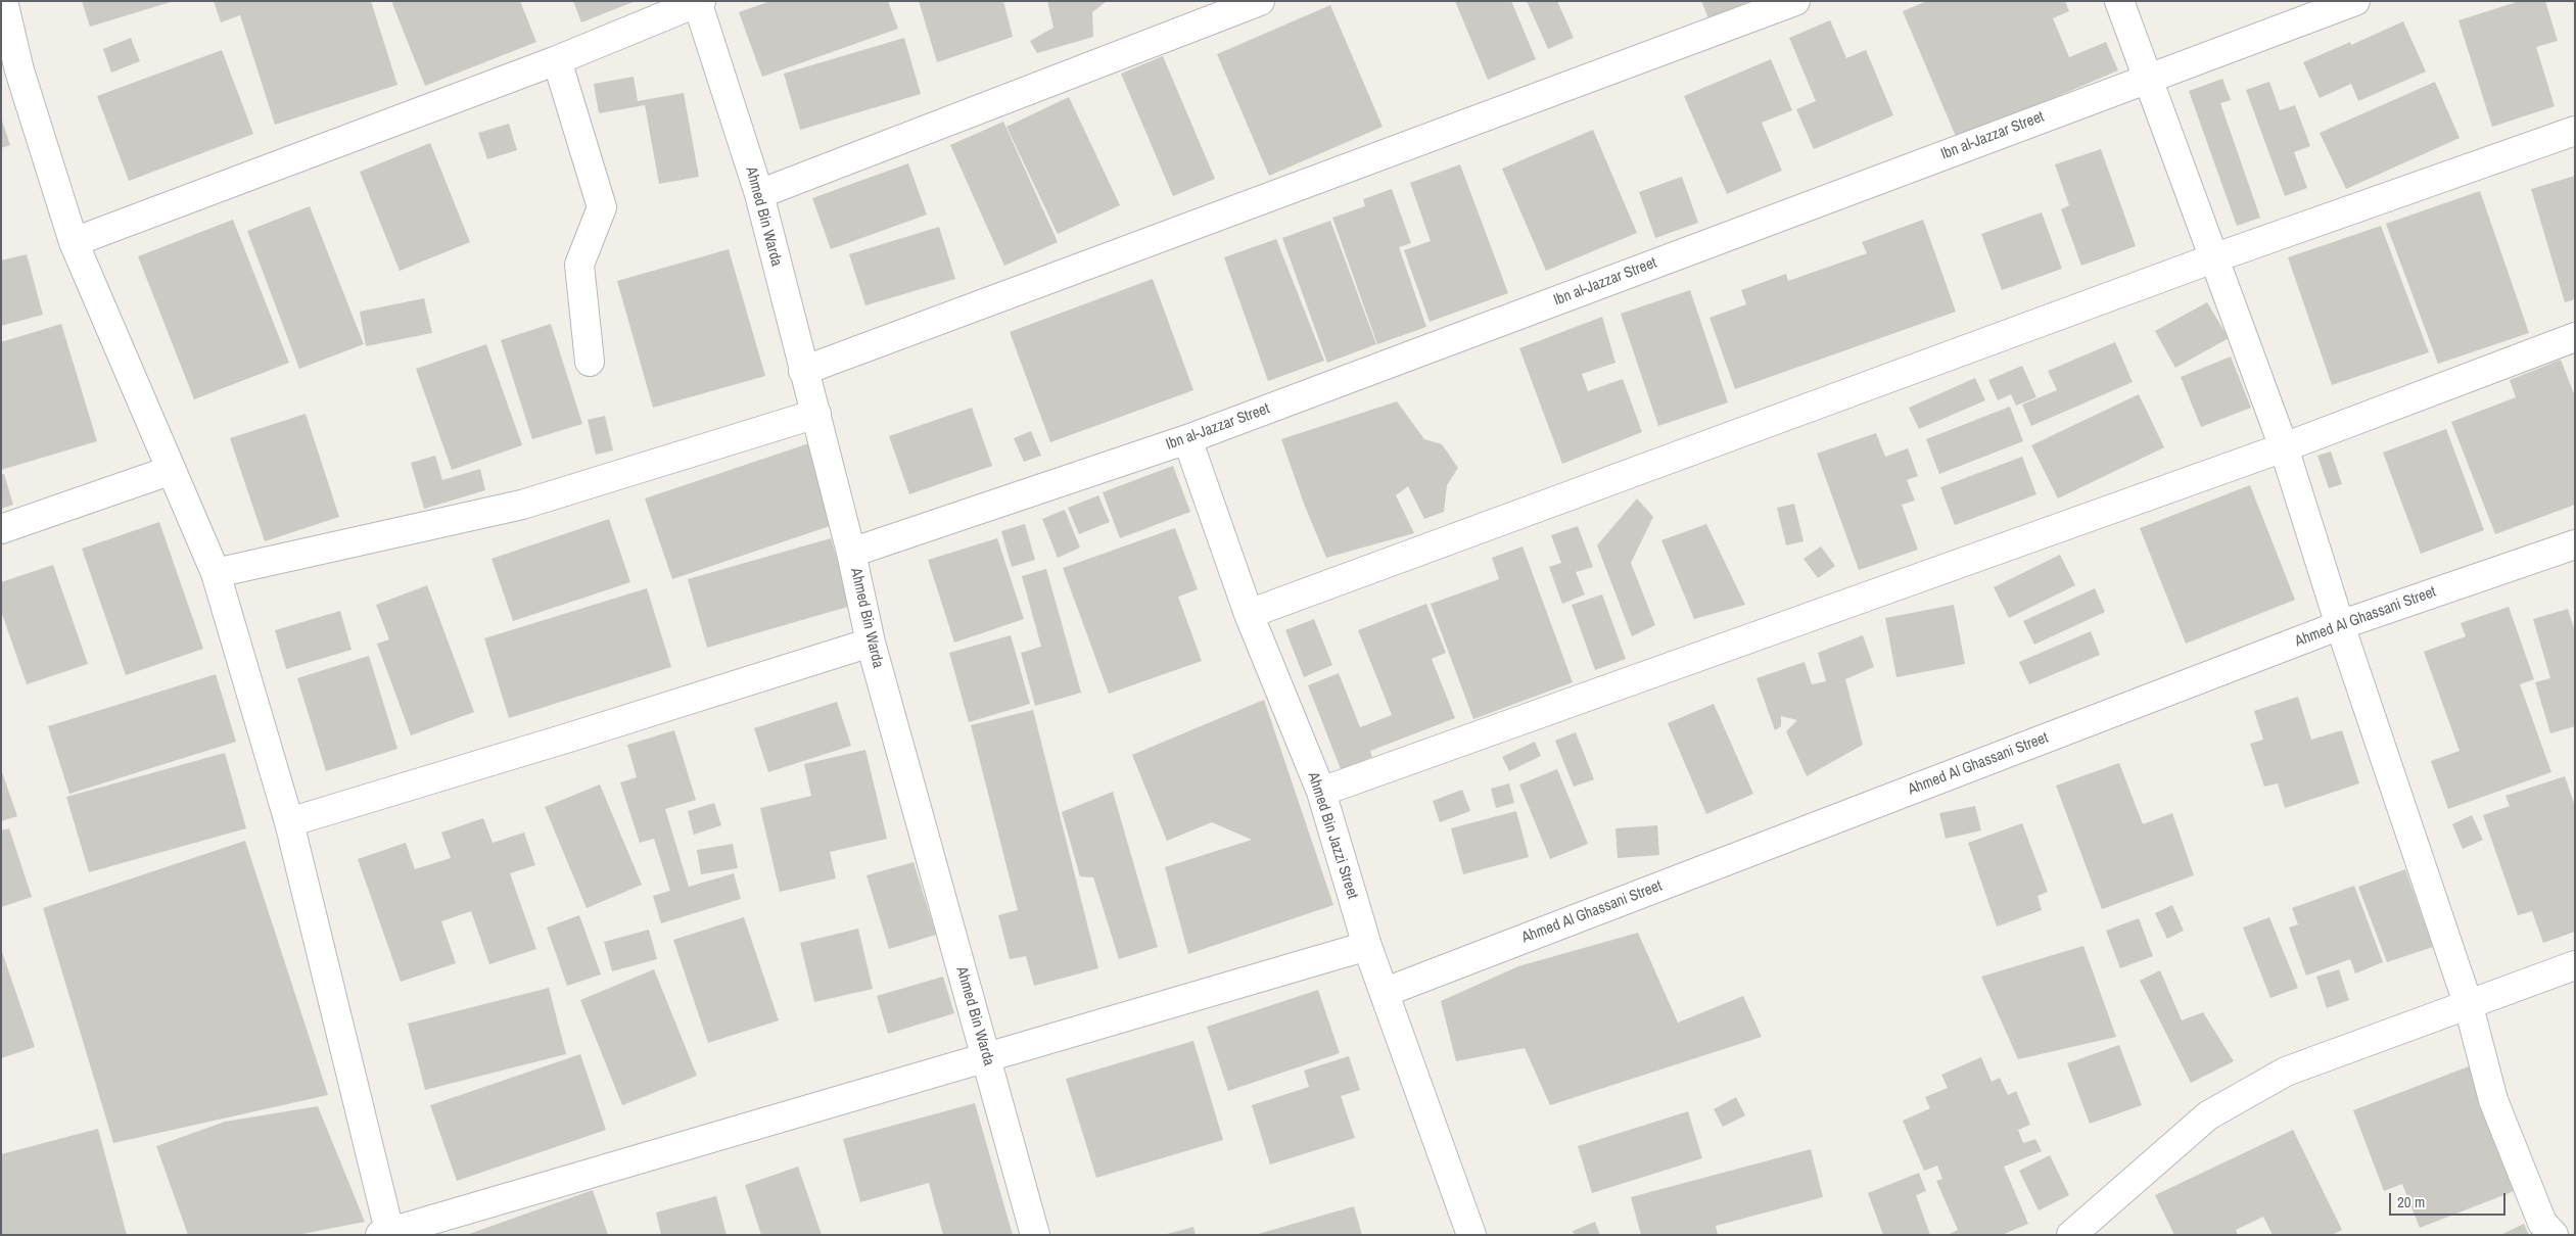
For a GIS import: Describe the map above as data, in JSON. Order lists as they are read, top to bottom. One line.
{"streets":{"street":["Ibn al-Jazzar Street","Ahmed Bin Warda","Ahmed Al Ghassani Street","Ahmed Bin Jazzi Street"]},"crossings":[["Ibn al-Jazzar Street","Ahmed Bin Warda"],["Ibn al-Jazzar Street","Ahmed Bin Jazzi Street"],["Ahmed Al Ghassani Street","Ahmed Bin Jazzi Street"]],"scale_bar":"20 m"}
